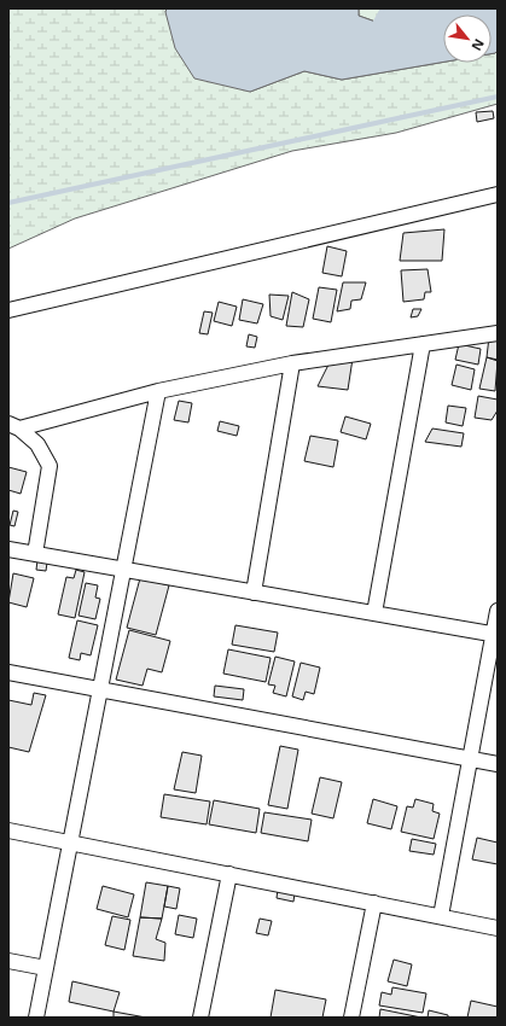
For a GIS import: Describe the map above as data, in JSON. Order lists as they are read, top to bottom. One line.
{"north":"bottom right"}
